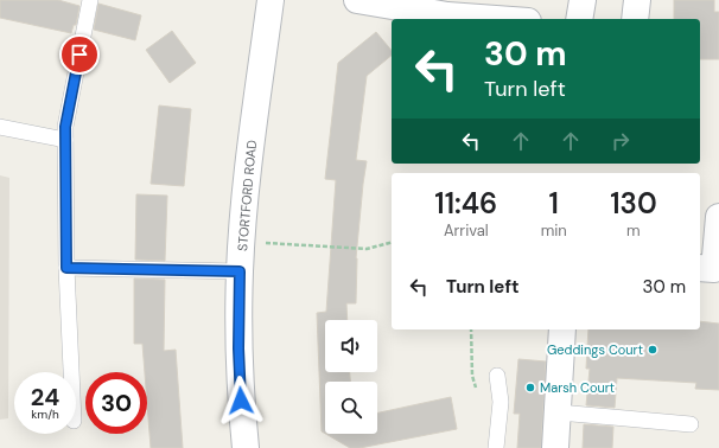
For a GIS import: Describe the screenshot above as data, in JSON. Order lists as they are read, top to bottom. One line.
{"streets":{"street":["STORTFORD ROAD"]},"places":["Geddings Court","Marsh Court"],"page":{"turn":["30 m","Turn left"],"eta":["11:46","Arrival","1","min","130","m"],"list":[{"name":"Turn left","value":"30 m"}],"speed":"24 km/h","limit":"30"}}
